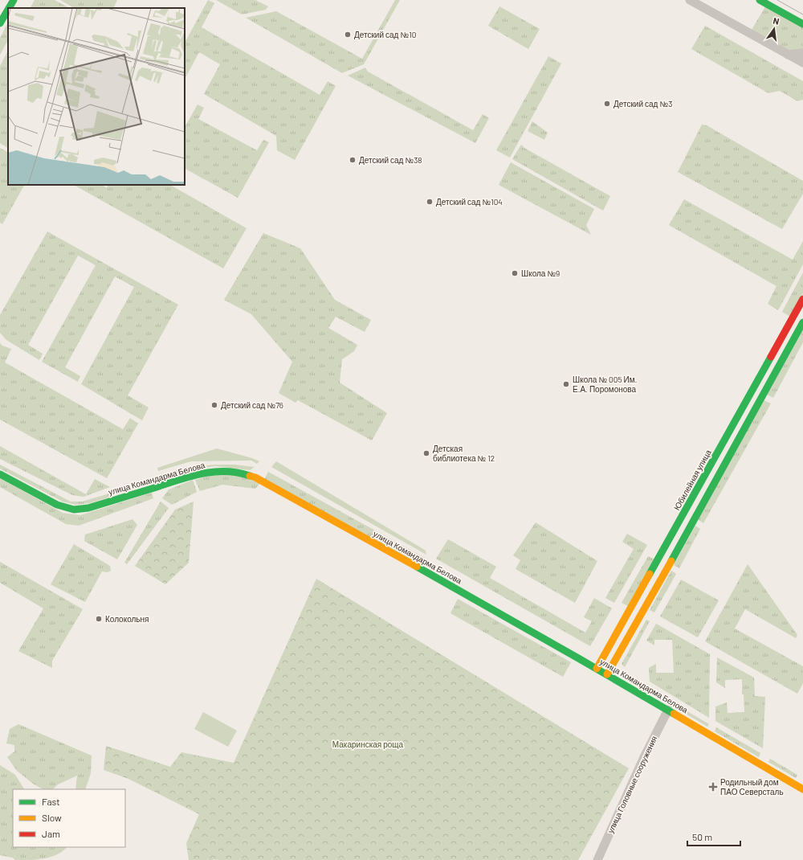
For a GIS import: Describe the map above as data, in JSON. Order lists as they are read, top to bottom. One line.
{"streets":{"main road":["улица Командарма Белова","Юбилейная улица"],"street":["улица Головные сооружения"]},"crossings":[["улица Командарма Белова","Юбилейная улица"],["улица Командарма Белова","улица Головные сооружения"]],"parks":["Макаринская роща"],"places":{"other":["Детский сад №10","Детский сад №3","Детский сад №38","Детский сад №104","Школа №9","Школа № 005 Им. Е.А. Поромонова","Детский сад №76","Детская библиотека № 12","Колокольня"],"health":["Родильный дом ПАО Северсталь"]},"legend":["Fast","Slow","Jam"],"scale_bar":"50 m","north":"top"}
